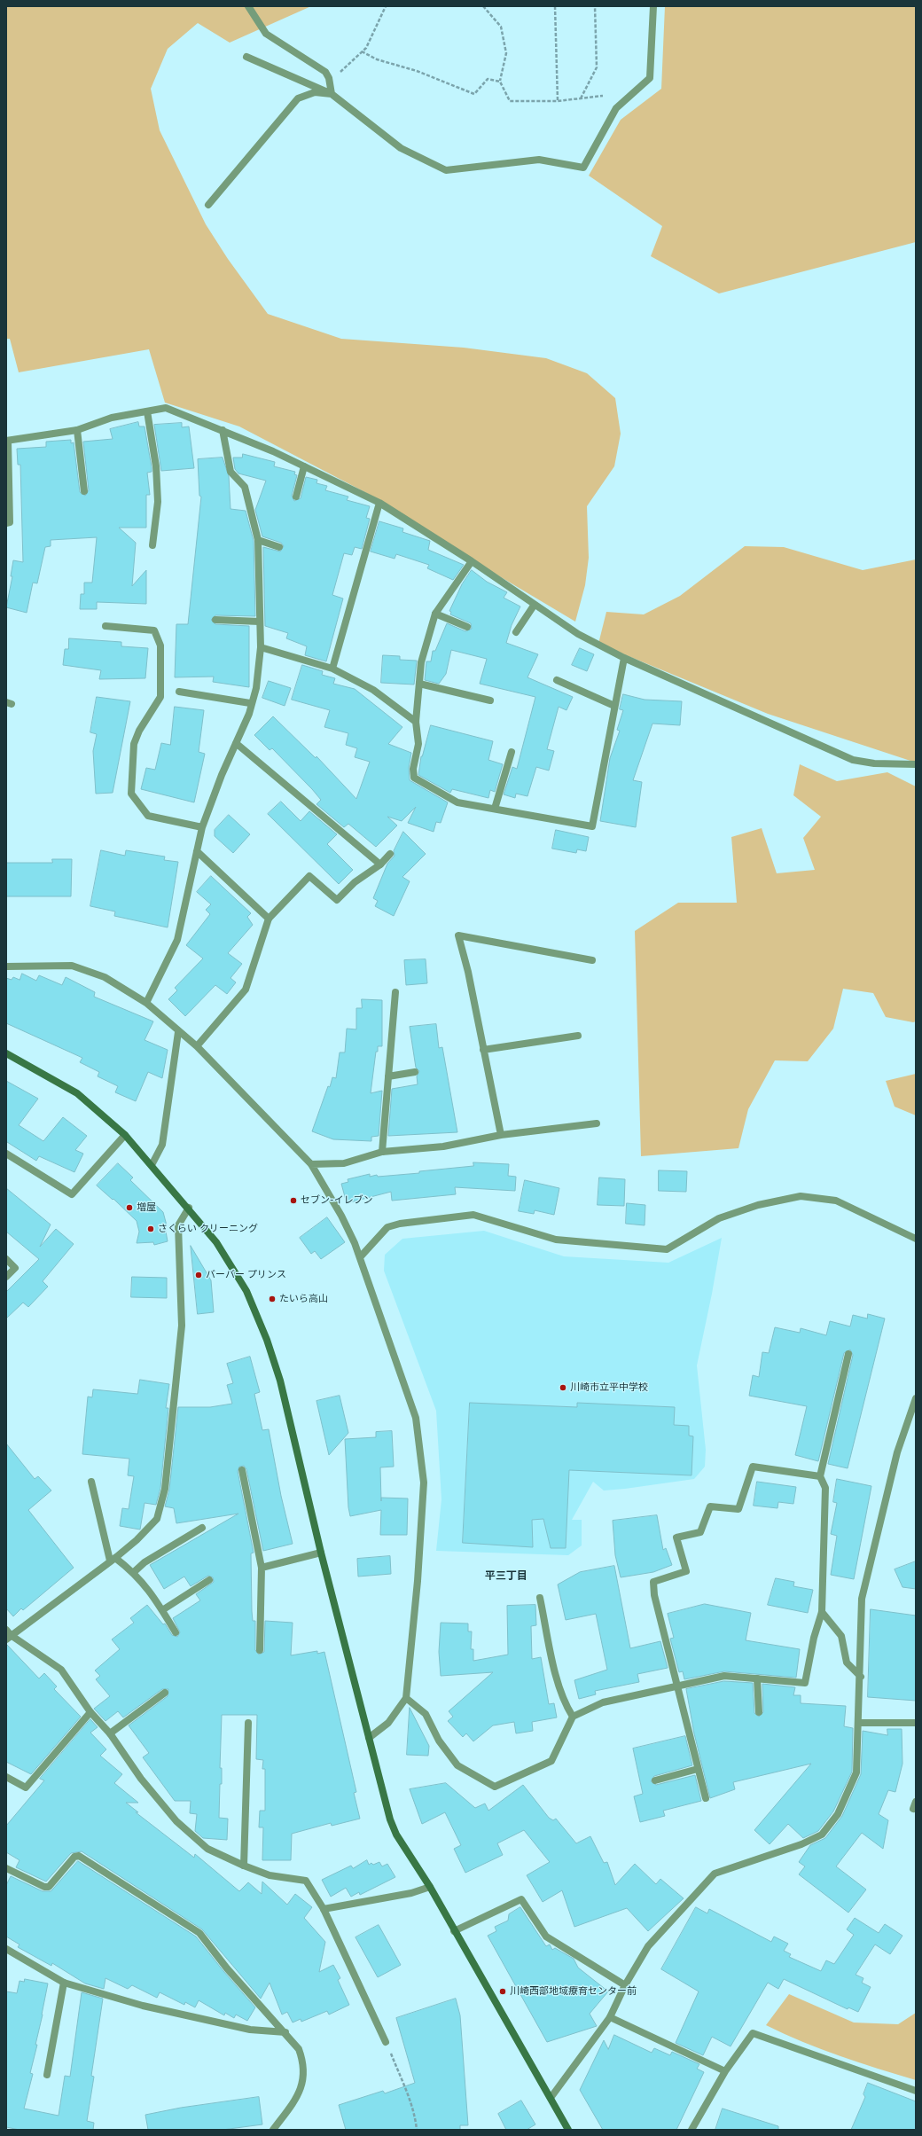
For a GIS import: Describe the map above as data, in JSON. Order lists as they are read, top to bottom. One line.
{"districts":["平三丁目"],"places":["セブン-イレブン","増屋","さくらい クリーニング","バーバー プリンス","たいら高山","川崎市立平中学校","川崎西部地域療育センター前"]}
